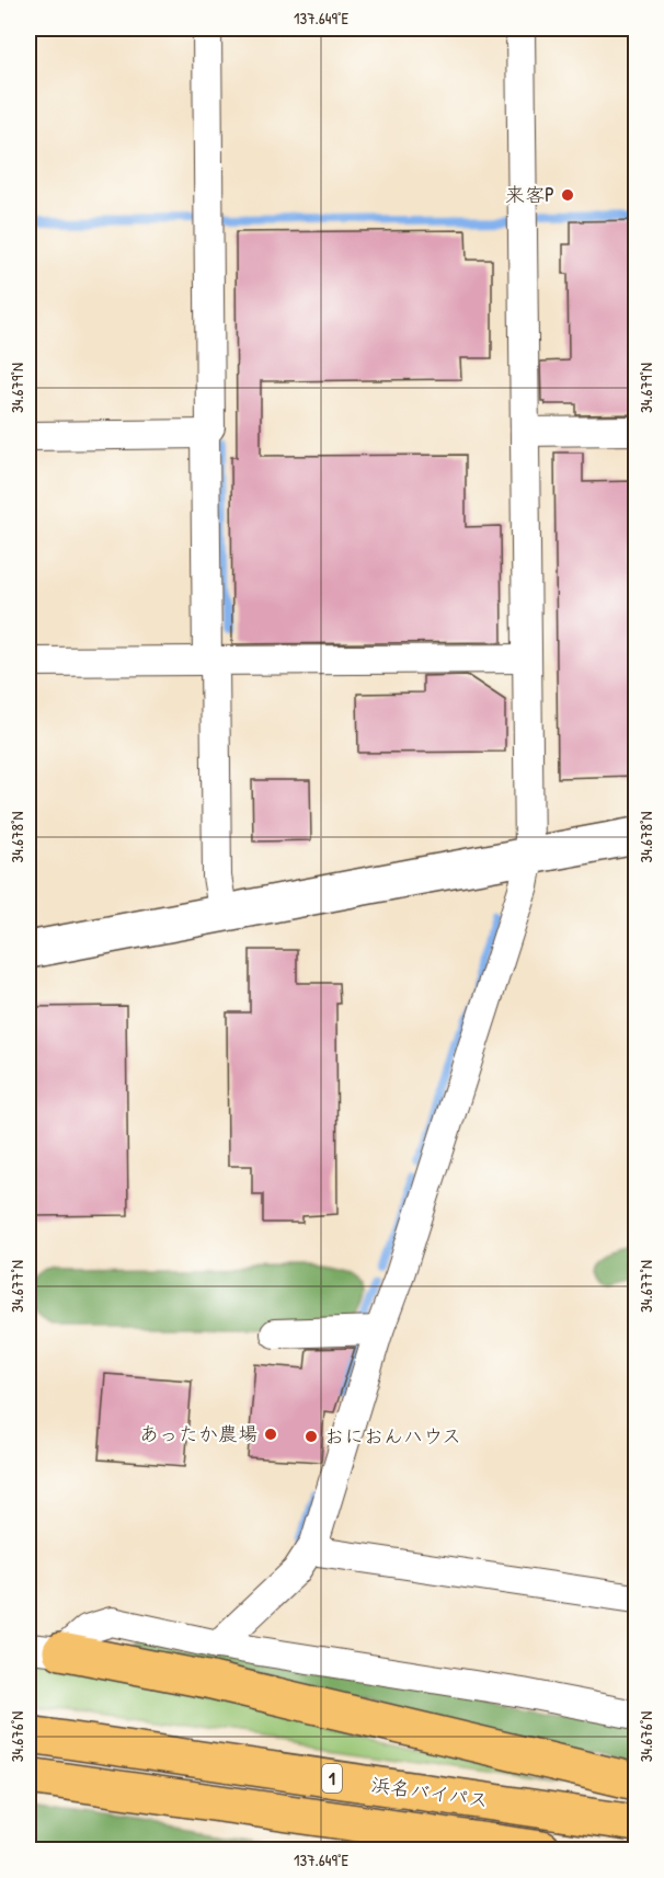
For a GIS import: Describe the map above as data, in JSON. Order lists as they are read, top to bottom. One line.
{"streets":{"highway":["1","浜名バイパス"]},"places":["来客P","あったか農場","おにおんハウス"],"coordinates":["137.649°E","34.679°N","34.678°N","34.677°N","34.676°N"]}
